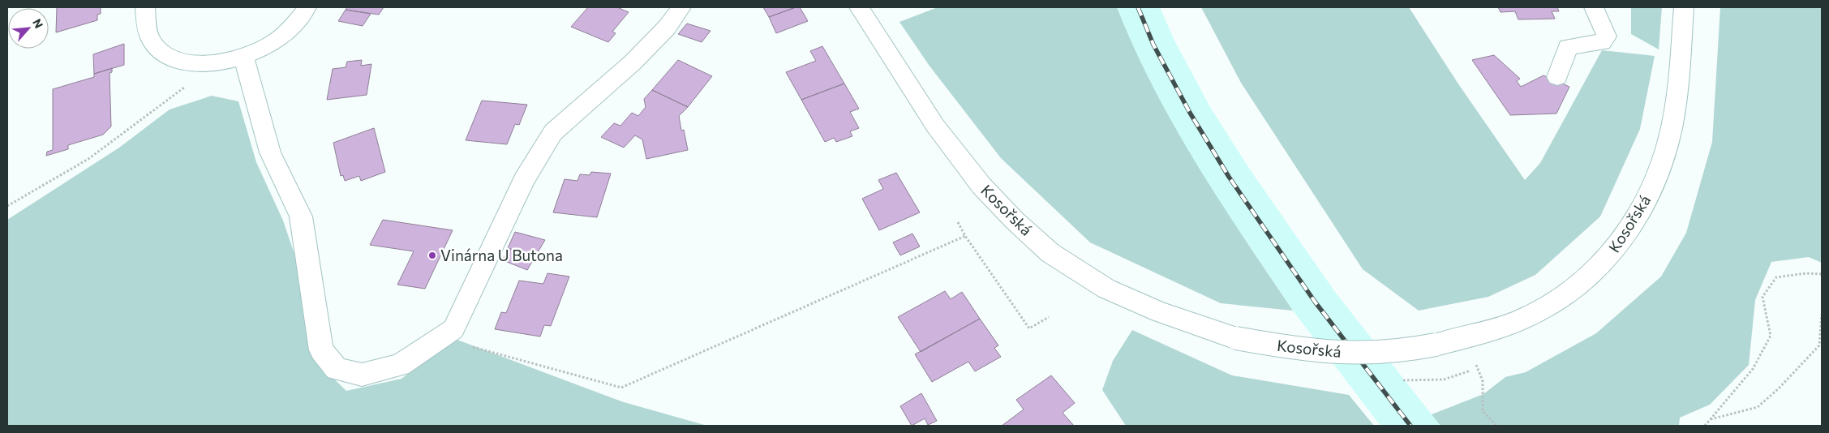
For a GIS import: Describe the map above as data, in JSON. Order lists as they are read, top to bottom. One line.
{"streets":{"street":["Kosořská"]},"places":["Vinárna U Butona"],"north":"top right"}
